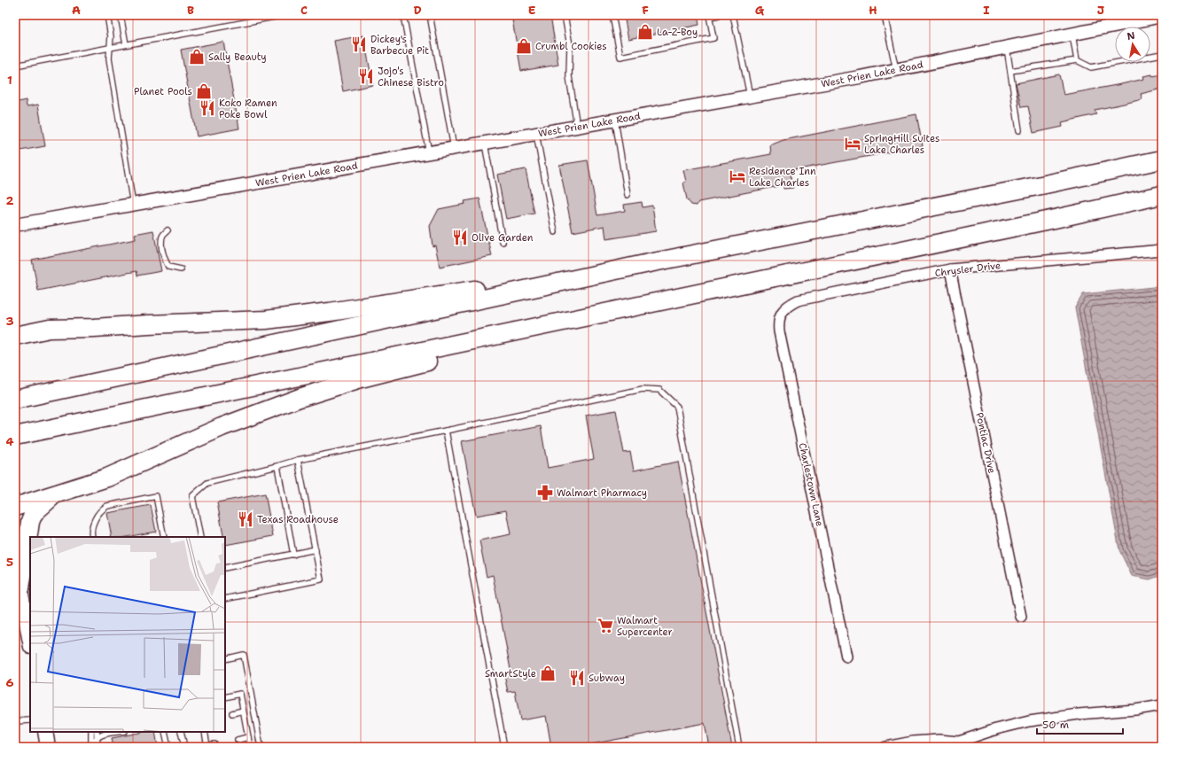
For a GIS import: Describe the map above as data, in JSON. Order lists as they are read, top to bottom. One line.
{"streets":{"street":["West Prien Lake Road","Chrysler Drive","Pontiac Drive","Charlestown Lane"]},"crossings":[["Chrysler Drive","Pontiac Drive"],["Chrysler Drive","Charlestown Lane"]],"places":{"shop":["La-Z-Boy","Crumbl Cookies","Sally Beauty","Planet Pools","SmartStyle"],"restaurant":["Dickey's Barbecue Pit","Jojo's Chinese Bistro","Koko Ramen Poke Bowl","Olive Garden","Texas Roadhouse","Subway"],"hotel":["SpringHill Suites Lake Charles","Residence Inn Lake Charles"],"pharmacy":["Walmart Pharmacy"],"supermarket":["Walmart Supercenter"]},"scale_bar":"50 m","north":"top","grid":{"columns":["A","B","C","D","E","F","G","H","I","J"],"rows":["1","2","3","4","5","6"]}}
